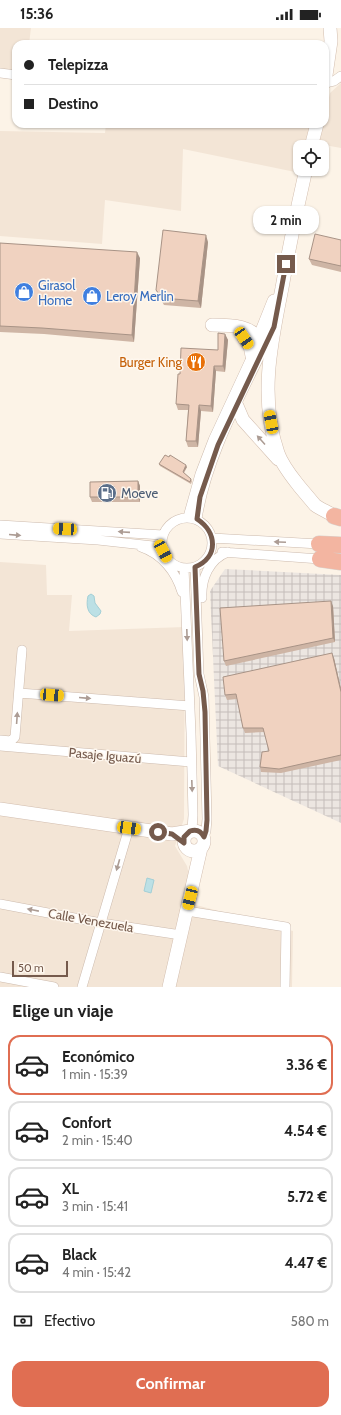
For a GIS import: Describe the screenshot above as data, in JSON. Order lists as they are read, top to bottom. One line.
{"streets":{"street":["Pasaje Iguazú","Calle Venezuela"]},"places":{"shop":["Girasol Home","Leroy Merlin"],"restaurant":["Burger King"],"fuel station":["Moeve"]},"scale_bar":"50 m","page":{"status":"15:36","banner":["Telepizza","Destino"],"bubble":"2 min","scale":"50 m","heading":"Elige un viaje","list":[{"name":"Económico","note":"1 min · 15:39","value":"3.36 €"},{"name":"Confort","note":"2 min · 15:40","value":"4.54 €"},{"name":"XL","note":"3 min · 15:41","value":"5.72 €"},{"name":"Black","note":"4 min · 15:42","value":"4.47 €"}],"pay":["Efectivo","580 m"],"buttons":"Confirmar"}}
